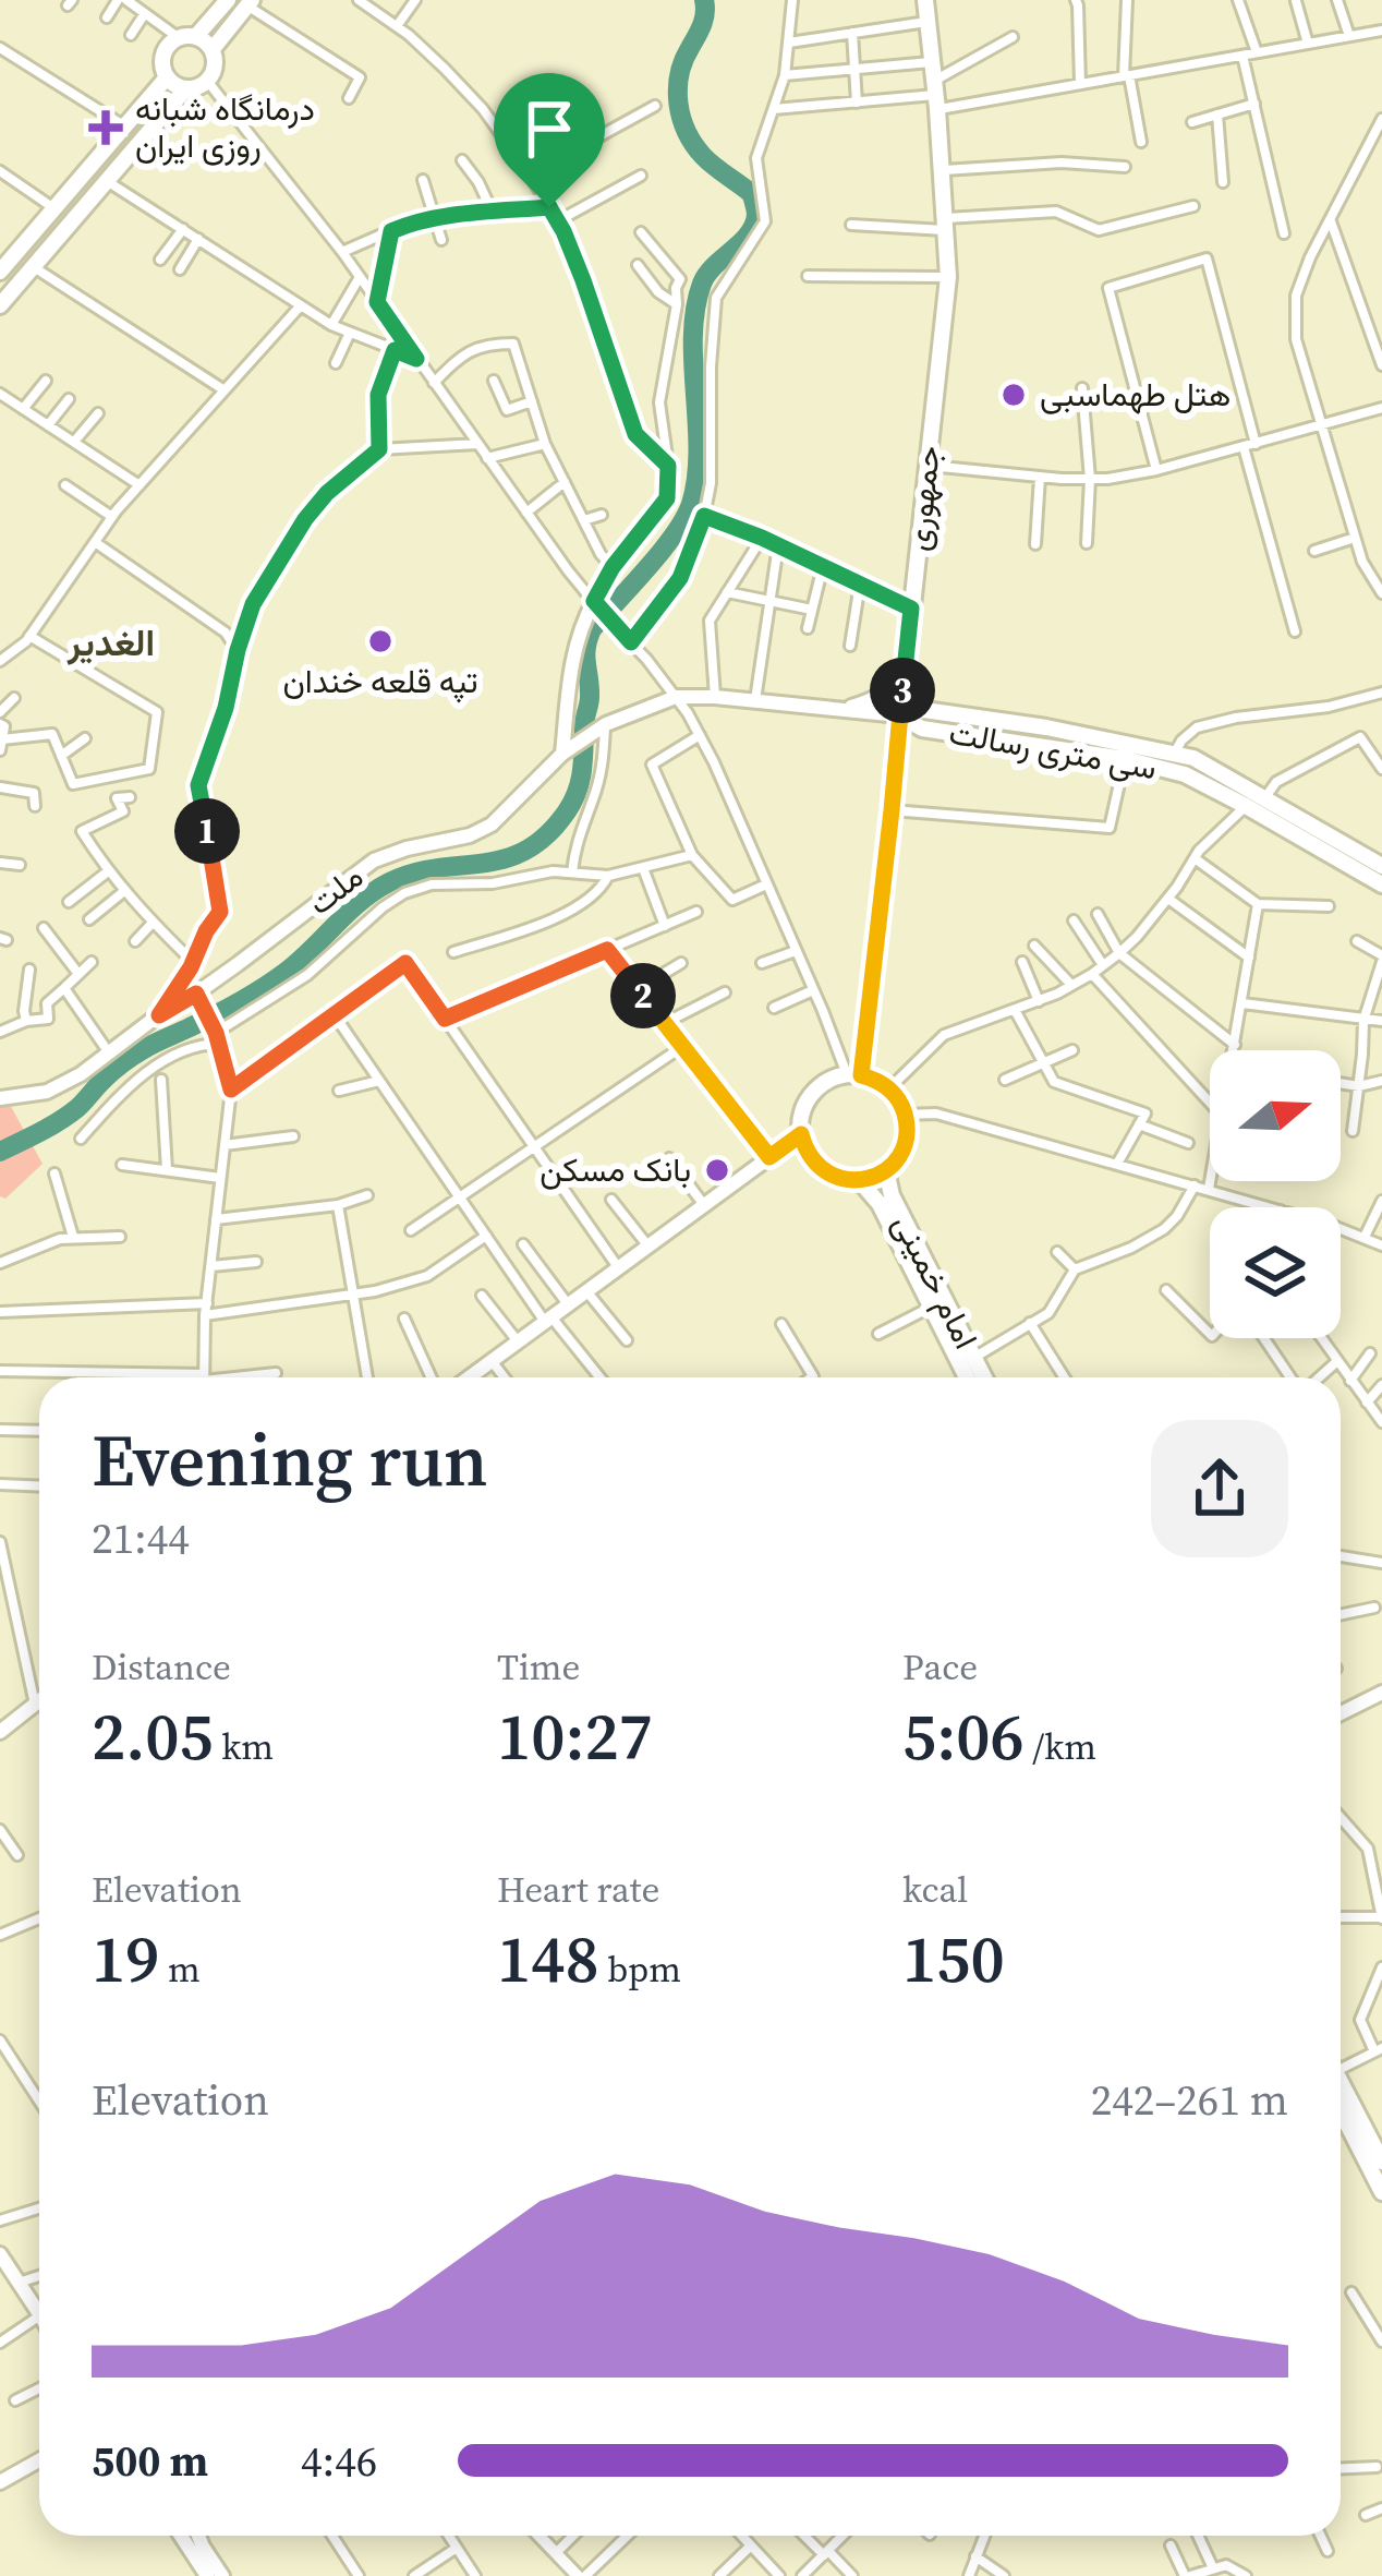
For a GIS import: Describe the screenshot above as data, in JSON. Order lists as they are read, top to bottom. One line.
{"streets":{"main road":["جمهوری","سی متری رسالت","ملت","امام خمینی"]},"crossings":[["جمهوری","سی متری رسالت"],["جمهوری","امام خمینی"]],"districts":["الغدیر"],"places":{"health":["درمانگاه شبانه روزی ایران"],"other":["هتل طهماسبی","تپه قلعه خندان","بانک مسکن"]},"north":"right","page":{"pins":["3","1","2"],"heading":["Evening run","21:44"],"stats":[["Distance","2.05 km"],["Time","10:27"],["Pace","5:06 /km"],["Elevation","19 m"],["Heart rate","148 bpm"],["kcal","150"]],"chart":["Elevation","242–261 m"],"list":[{"name":"500 m","note":"4:46"}]}}
